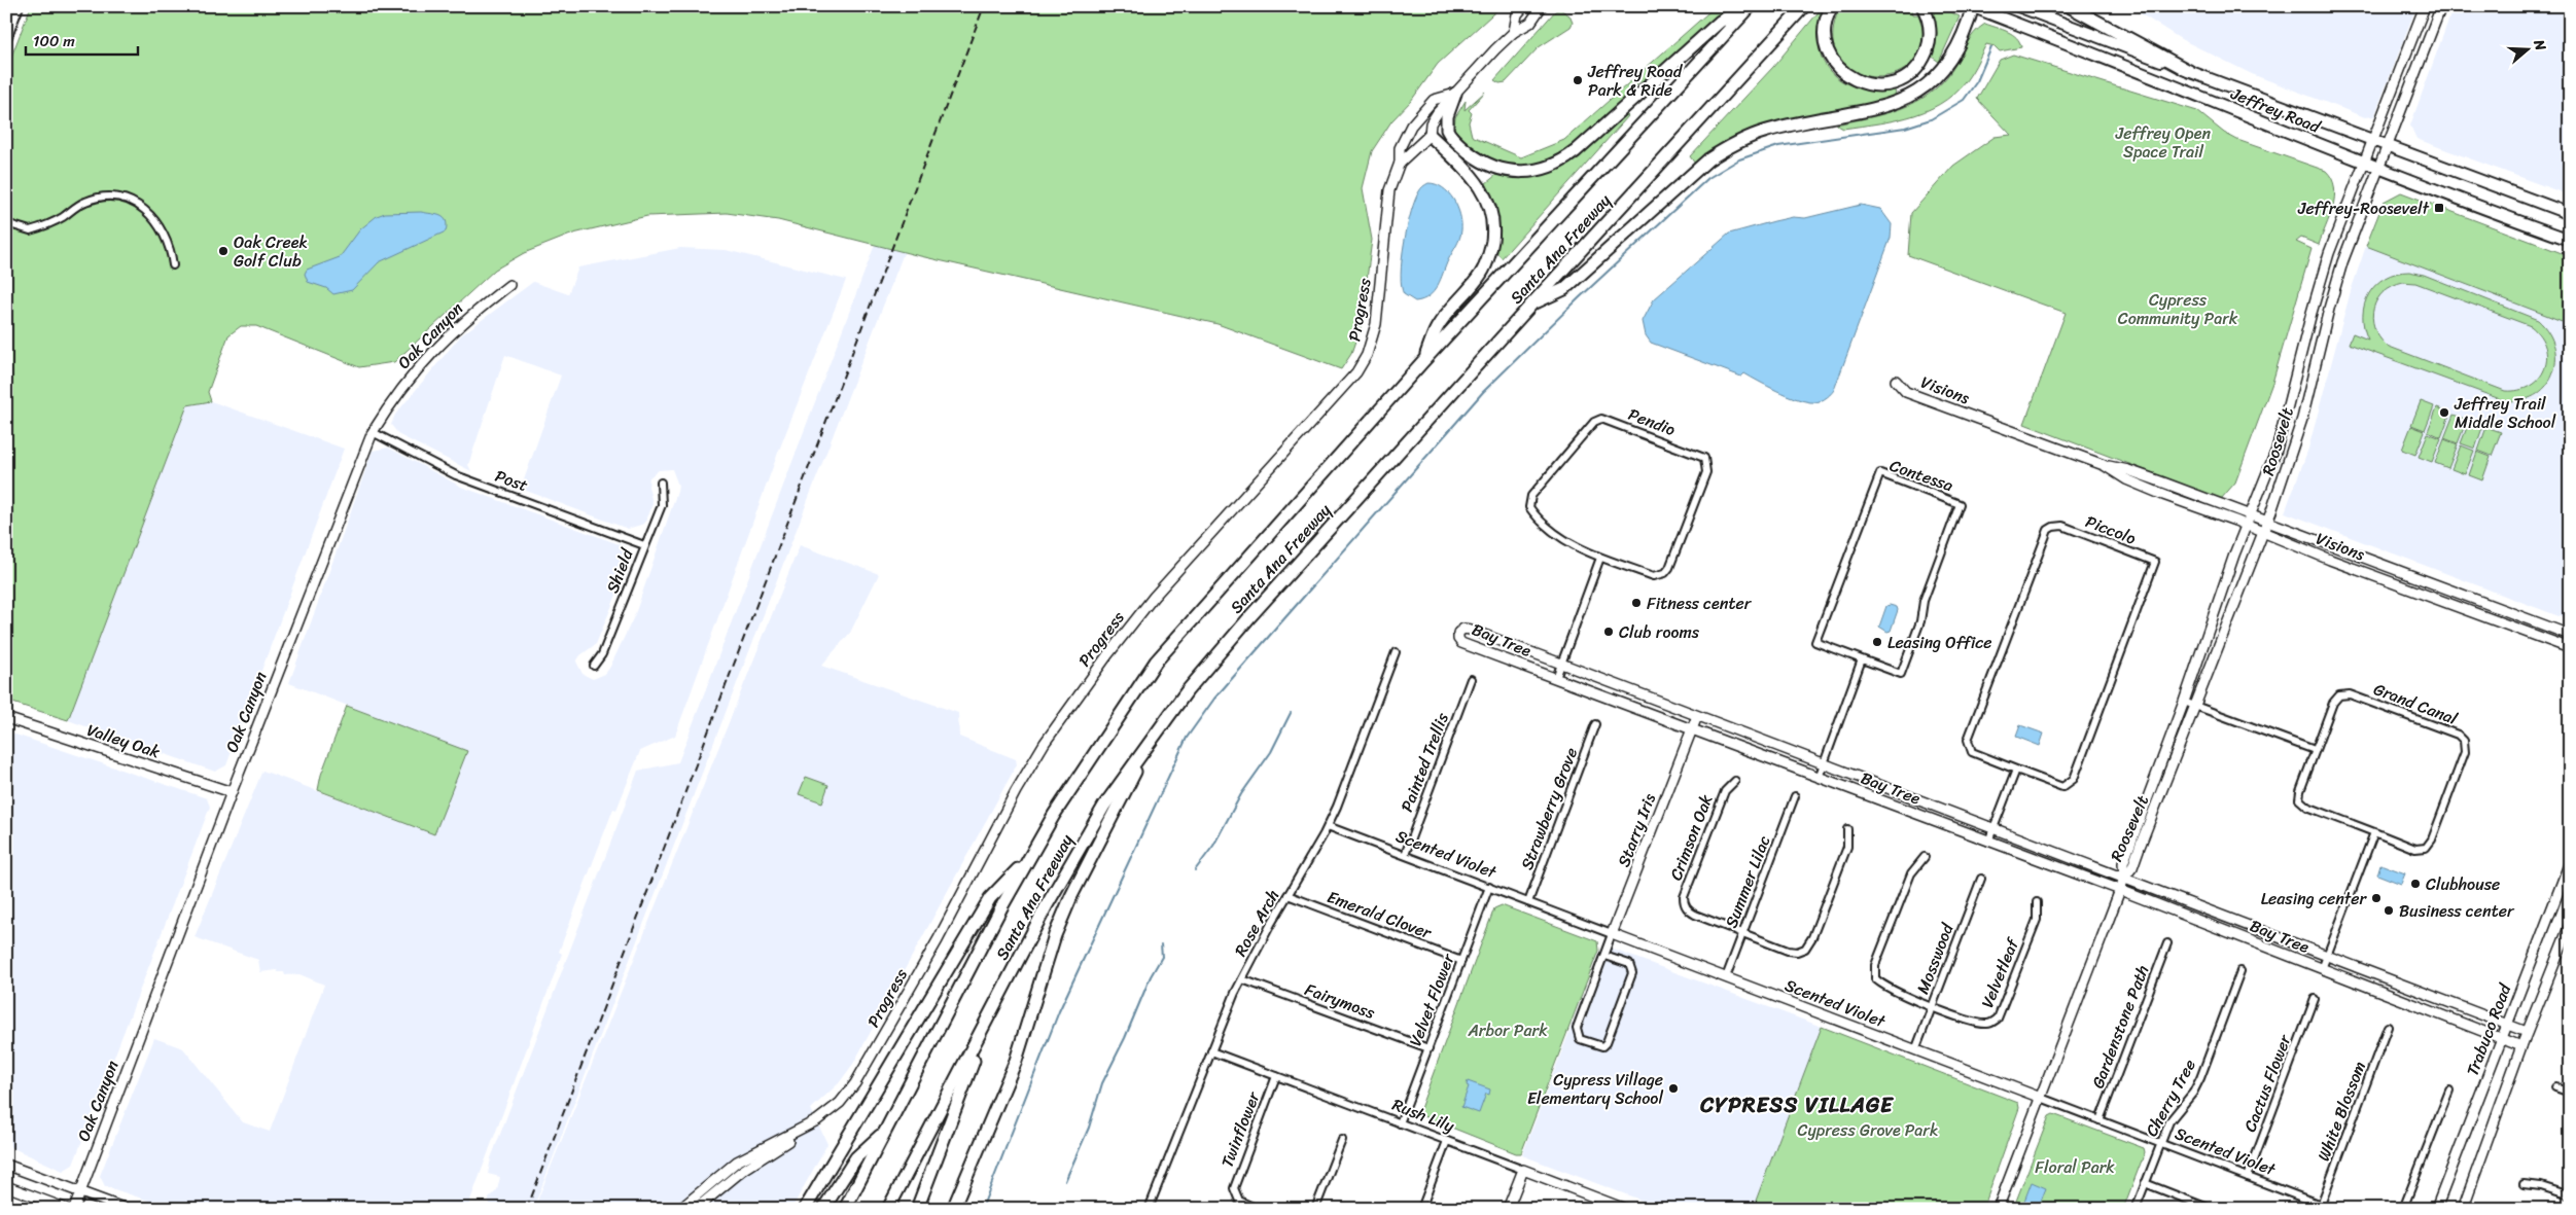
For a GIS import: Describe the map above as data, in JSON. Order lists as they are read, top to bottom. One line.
{"streets":{"highway":["Santa Ana Freeway"],"main road":["Jeffrey Road"],"street":["Progress","Oak Canyon","Visions","Pendio","Roosevelt","Contessa","Post","Piccolo","Shield","Bay Tree","Grand Canal","Valley Oak","Painted Trellis","Strawberry Grove","Starry Iris","Crimson Oak","Scented Violet","Summer Lilac","Emerald Clover","Rose Arch","Mosswood","Velvetleaf","Velvet Flower","Fairymoss","Gardenstone Path","Trabuco Road","Cactus Flower","Cherry Tree","White Blossom","Rush Lily","Twinflower"]},"crossings":[["Jeffrey Road","Roosevelt"],["Oak Canyon","Post"],["Oak Canyon","Valley Oak"],["Visions","Roosevelt"],["Roosevelt","Bay Tree"],["Roosevelt","Scented Violet"],["Post","Shield"],["Bay Tree","Starry Iris"],["Bay Tree","Trabuco Road"],["Painted Trellis","Scented Violet"],["Strawberry Grove","Scented Violet"],["Starry Iris","Scented Violet"],["Crimson Oak","Summer Lilac"],["Scented Violet","Summer Lilac"],["Scented Violet","Rose Arch"],["Scented Violet","Mosswood"],["Scented Violet","Velvet Flower"],["Scented Violet","Gardenstone Path"],["Scented Violet","Cactus Flower"],["Scented Violet","Cherry Tree"],["Scented Violet","White Blossom"],["Emerald Clover","Rose Arch"],["Emerald Clover","Velvet Flower"],["Rose Arch","Fairymoss"],["Rose Arch","Rush Lily"],["Mosswood","Velvetleaf"],["Velvet Flower","Fairymoss"],["Velvet Flower","Rush Lily"],["Rush Lily","Twinflower"]],"districts":["CYPRESS VILLAGE"],"parks":["Jeffrey Open Space Trail","Cypress Community Park","Arbor Park","Cypress Grove Park","Floral Park"],"places":{"other":["Jeffrey Road Park & Ride","Oak Creek Golf Club","Jeffrey Trail Middle School","Fitness center","Club rooms","Leasing Office","Clubhouse","Leasing center","Business center","Cypress Village Elementary School"],"transit":["Jeffrey-Roosevelt"]},"scale_bar":"100 m","north":"right"}
